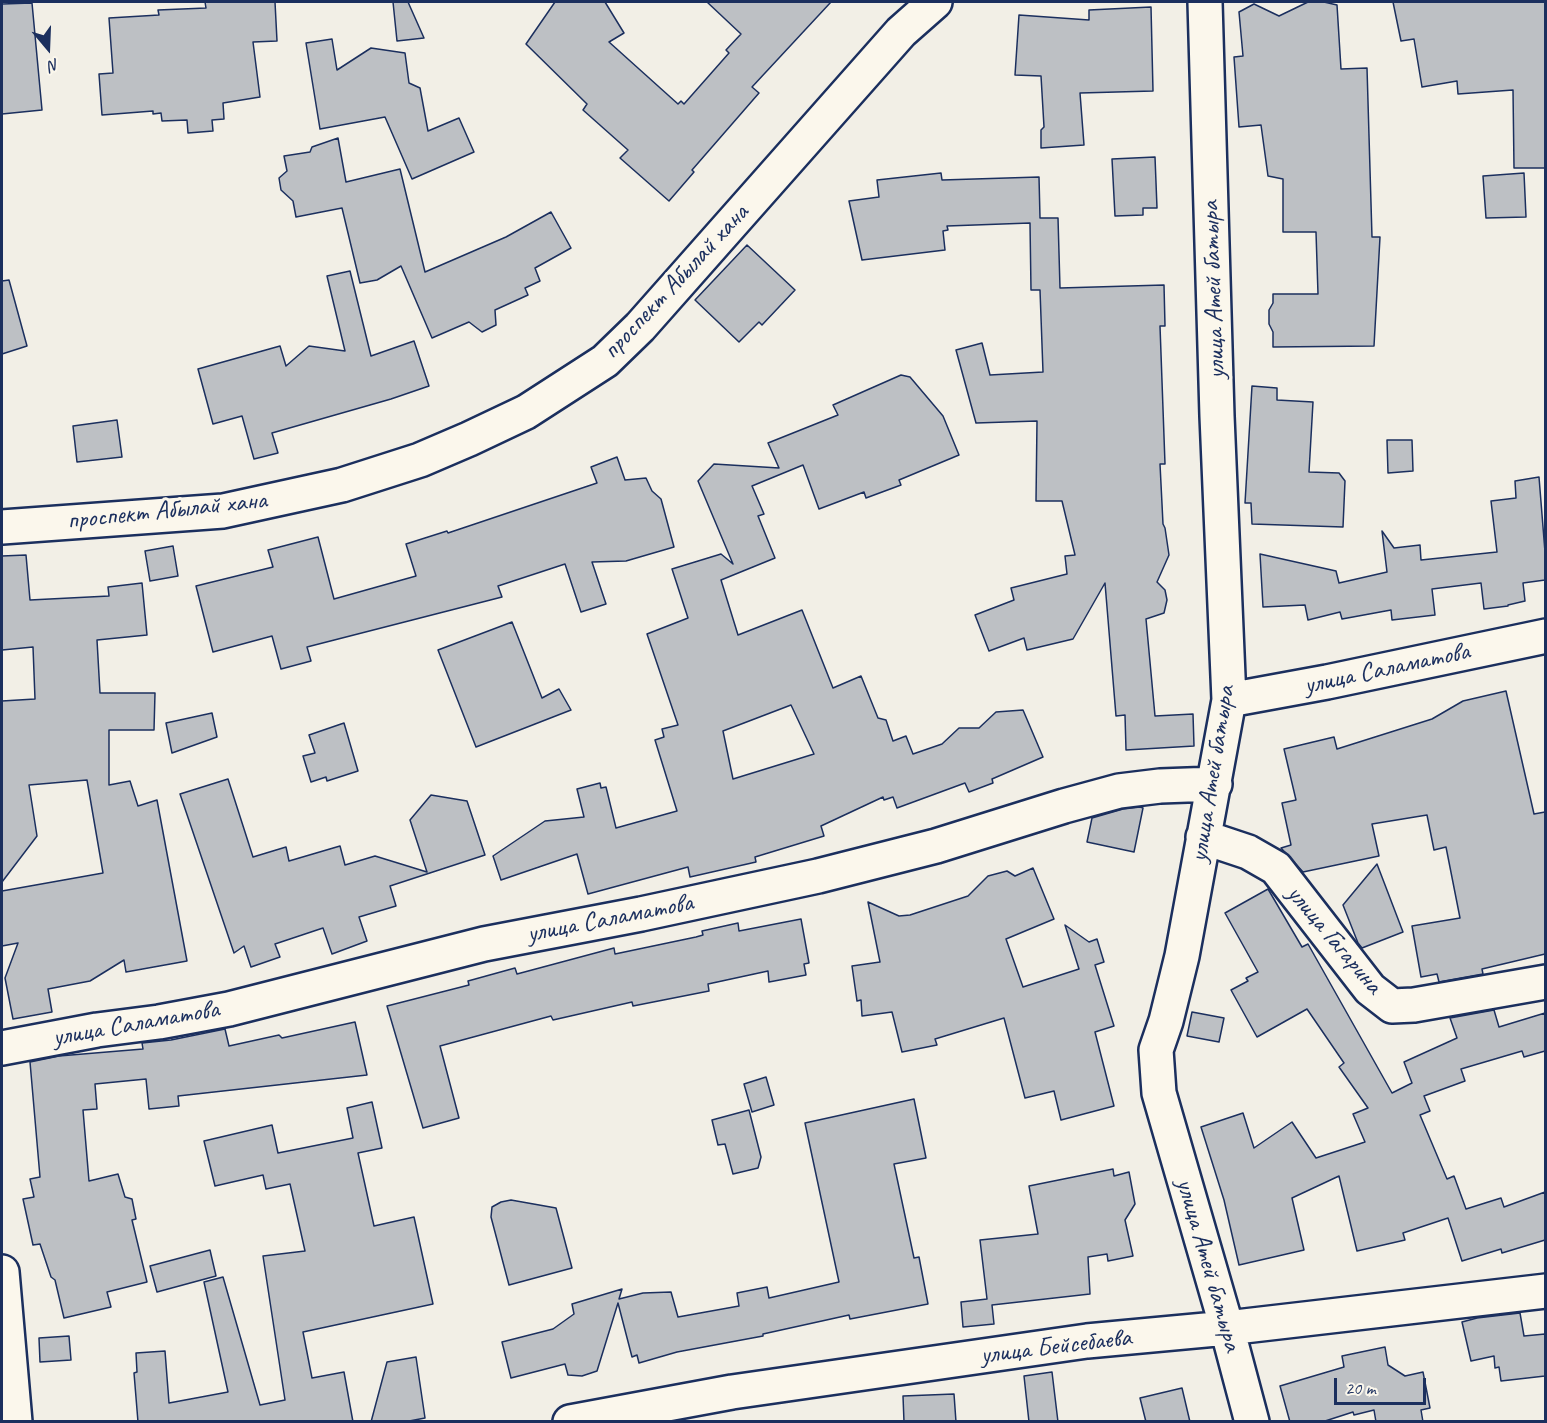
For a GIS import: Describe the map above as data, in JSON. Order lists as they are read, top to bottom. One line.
{"streets":{"street":["проспект Абылай хана","улица Атей батыра","улица Саламатова","улица Гагарина","улица Бейсебаева"]},"crossings":[["улица Атей батыра","улица Саламатова"],["улица Атей батыра","улица Гагарина"],["улица Атей батыра","улица Бейсебаева"]],"scale_bar":"20 m","north":"bottom"}
